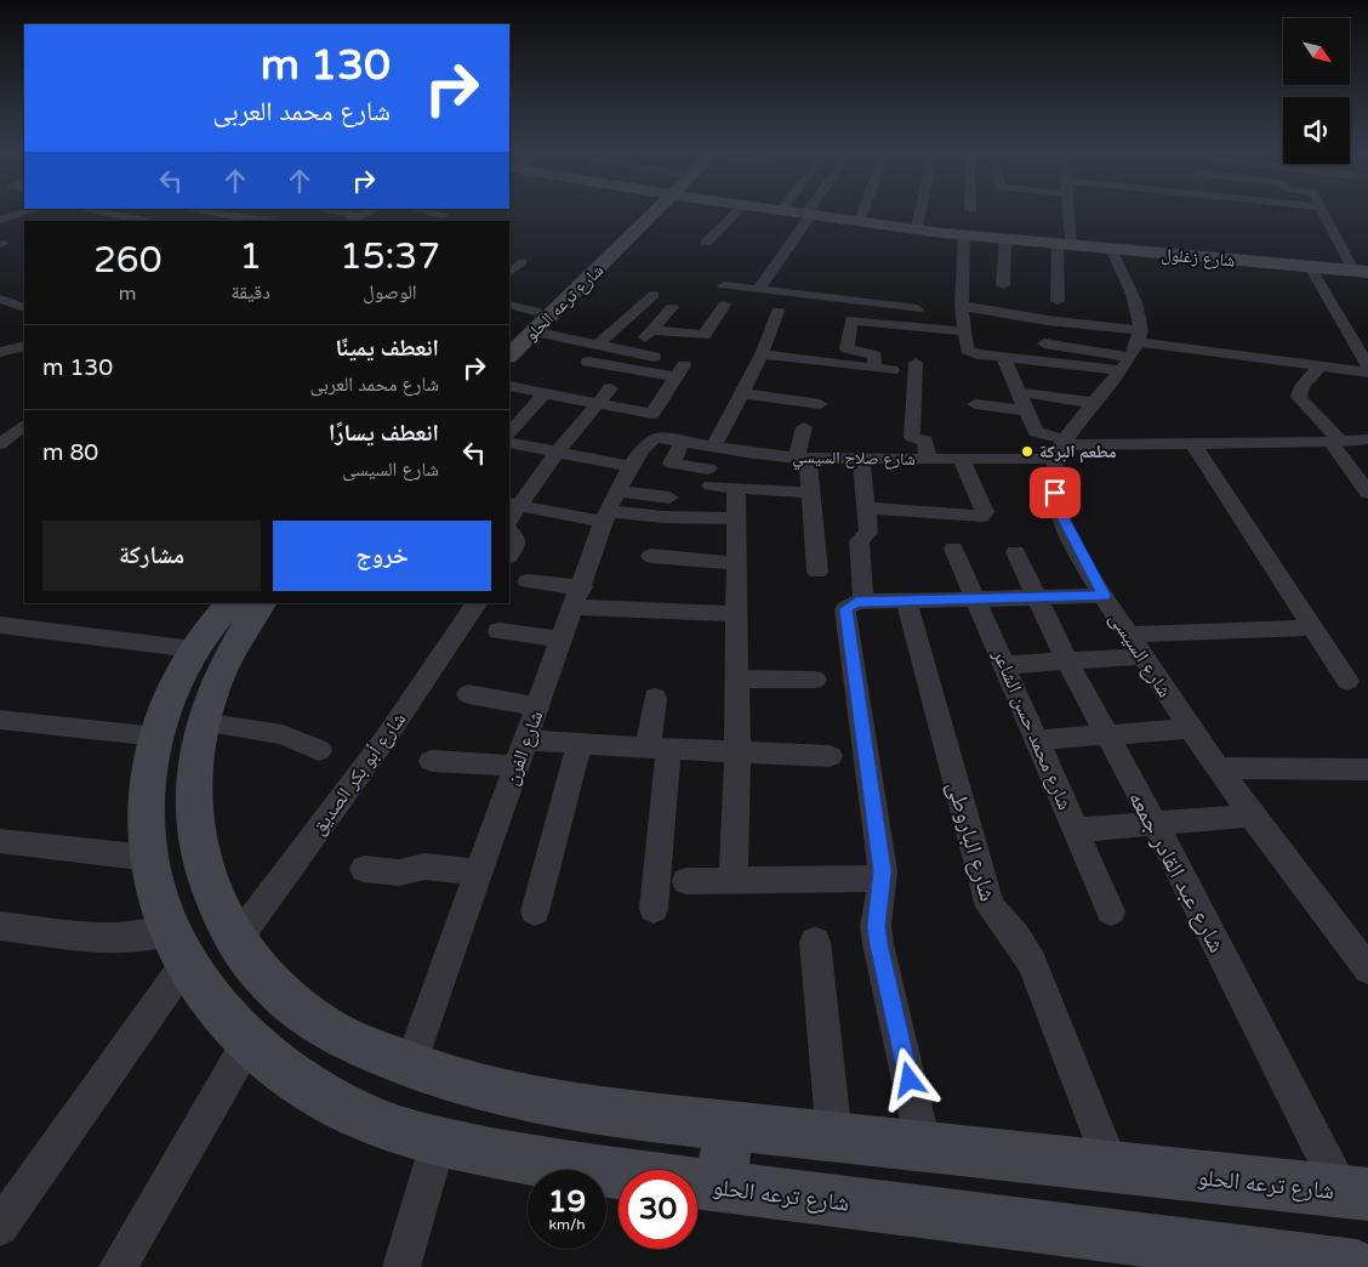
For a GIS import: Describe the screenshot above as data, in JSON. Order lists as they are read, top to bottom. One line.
{"streets":{"street":["شارع زغلول","شارع ترعه الحلو","شارع صلاح السيسي","شارع السيسى","شارع محمد حسن الشاعر","شارع الفرن","شارع أبو بكر الصديق","شارع الباروطى","شارع عبد القادر جمعه"]},"crossings":[["شارع ترعه الحلو","شارع الفرن"],["شارع ترعه الحلو","شارع أبو بكر الصديق"],["شارع ترعه الحلو","شارع الباروطى"],["شارع ترعه الحلو","شارع عبد القادر جمعه"],["شارع صلاح السيسي","شارع السيسى"],["شارع صلاح السيسي","شارع الفرن"]],"places":["مطعم البركة"],"north":"bottom right","page":{"turn":["130 m","شارع محمد العربى"],"eta":["15:37","الوصول","1","دقيقة","260","m"],"list":[{"name":"انعطف يمينًا","note":"شارع محمد العربى","value":"130 m"},{"name":"انعطف يسارًا","note":"شارع السيسى","value":"80 m"}],"buttons":["خروج","مشاركة"],"speed":"19 km/h","limit":"30"}}
